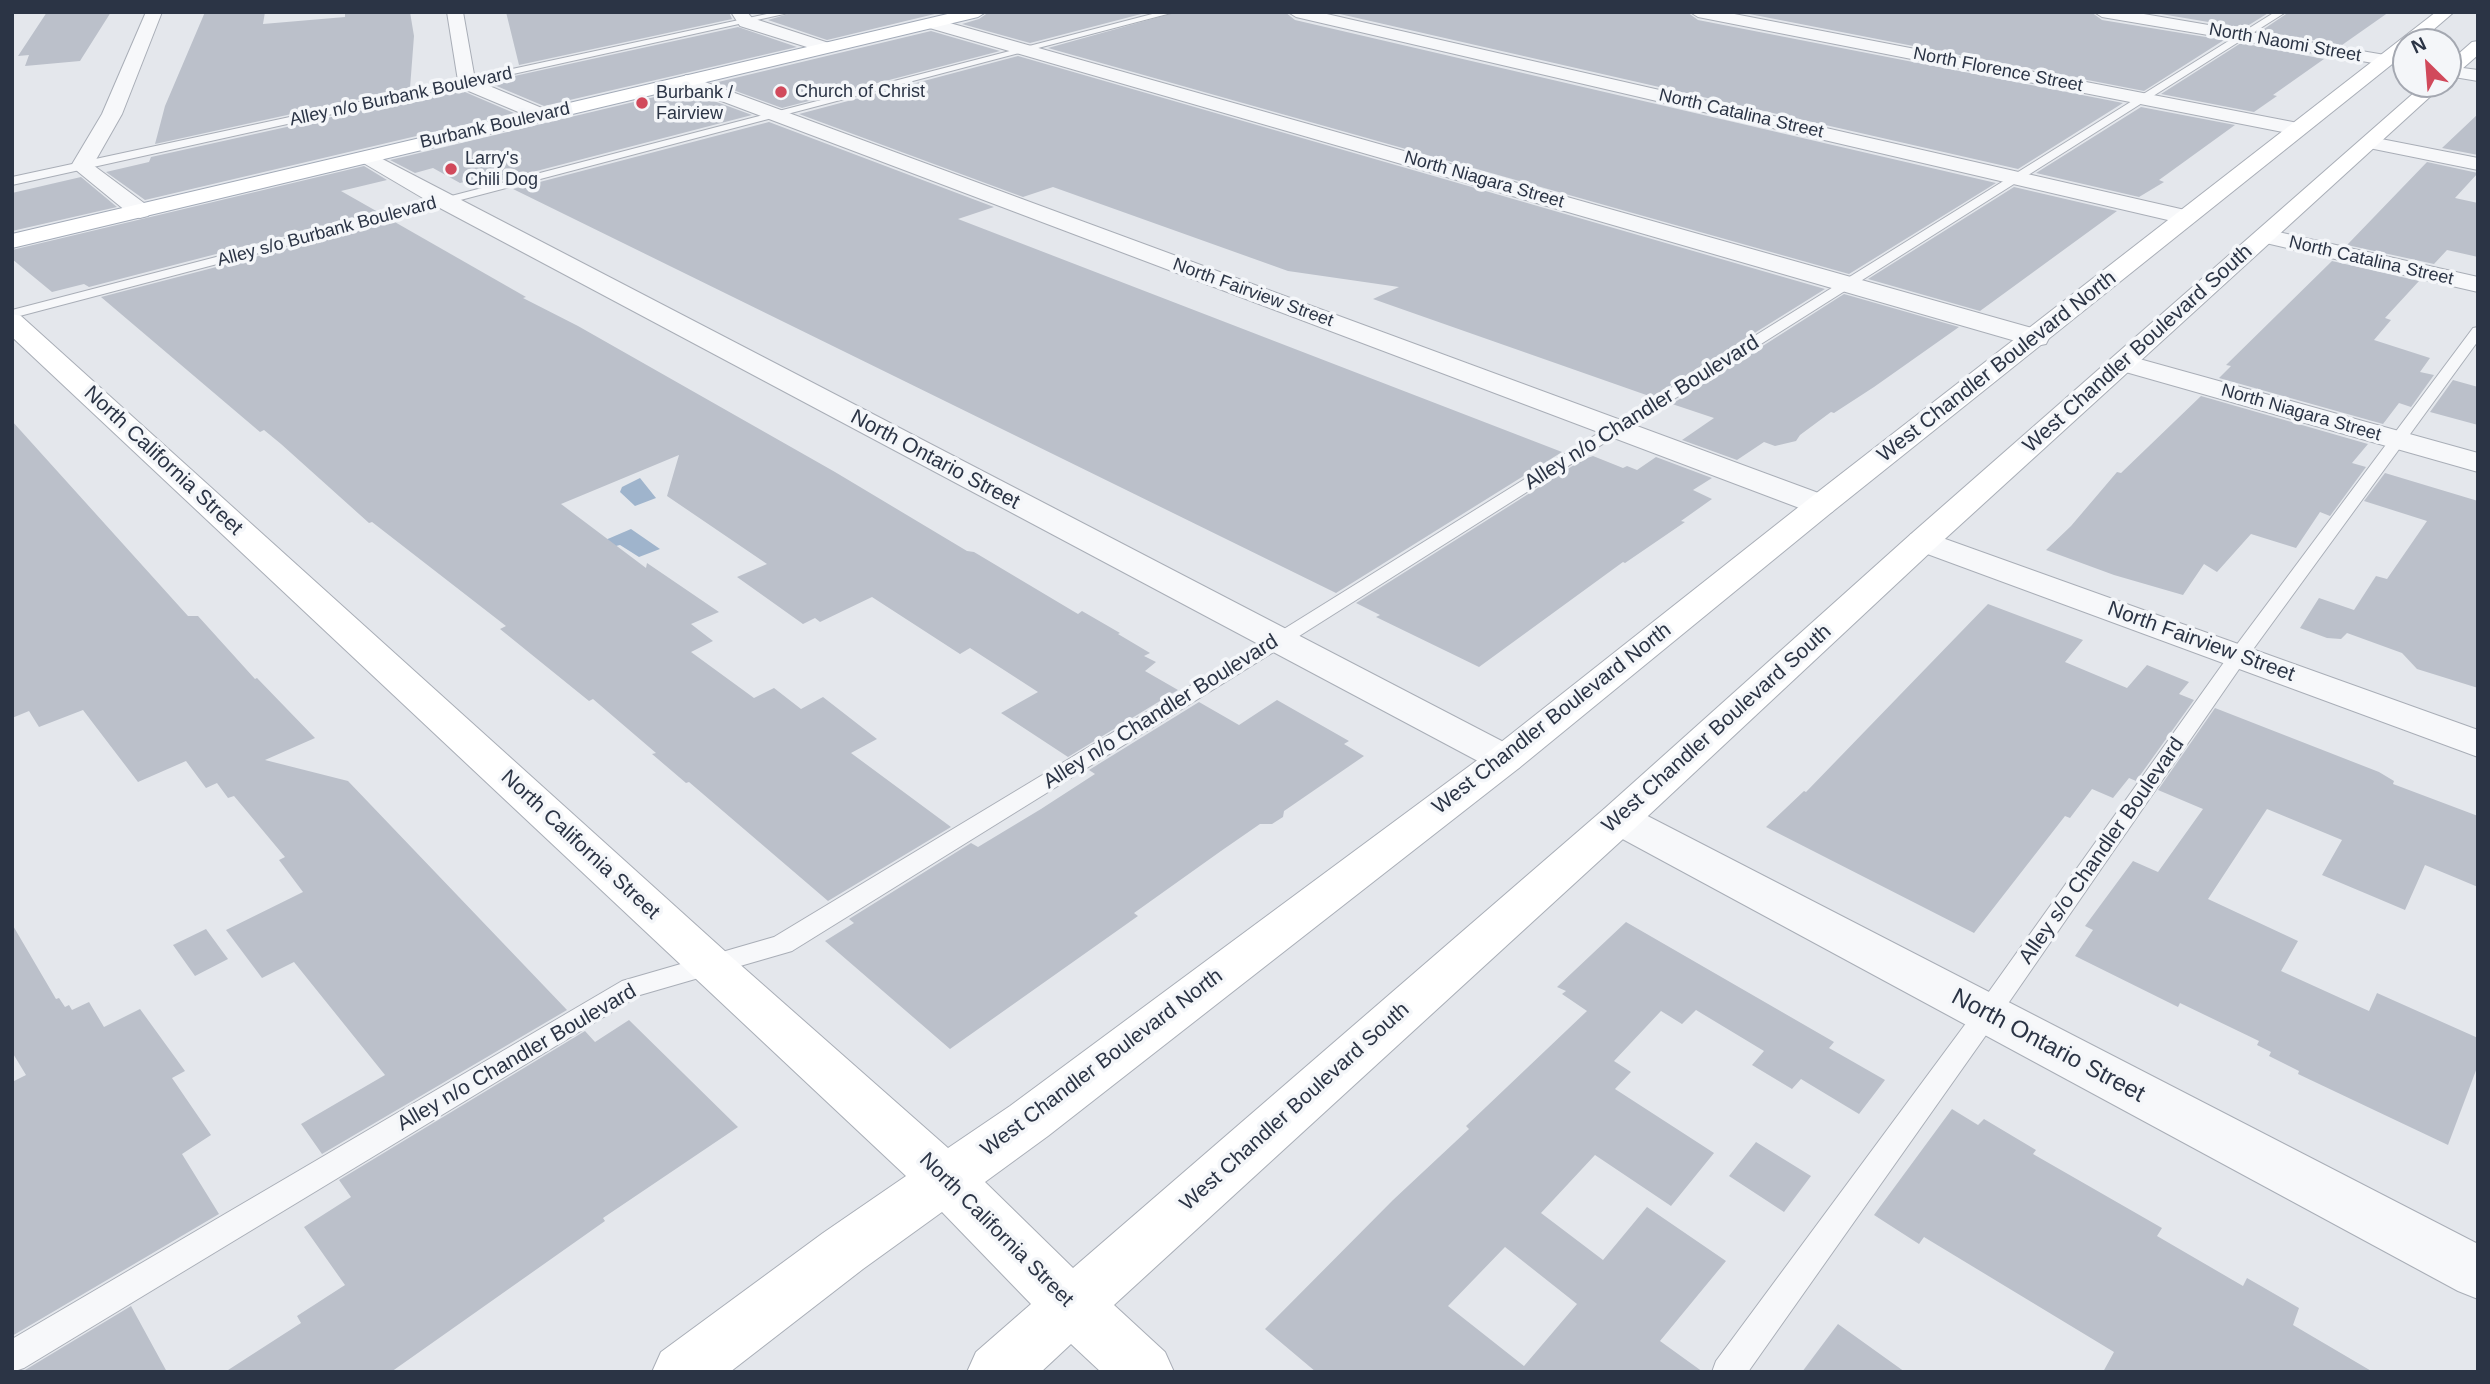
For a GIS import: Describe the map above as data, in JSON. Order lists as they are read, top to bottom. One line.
{"streets":{"main road":["Burbank Boulevard","West Chandler Boulevard South","West Chandler Boulevard North","North California Street"],"street":["North Naomi Street","North Florence Street","North Catalina Street","North Niagara Street","North Fairview Street","North Ontario Street"],"lane":["Alley n/o Burbank Boulevard","Alley s/o Burbank Boulevard","Alley n/o Chandler Boulevard","Alley s/o Chandler Boulevard"]},"crossings":[["North Naomi Street","Alley n/o Chandler Boulevard"],["North Florence Street","West Chandler Boulevard North"],["North Florence Street","Alley n/o Chandler Boulevard"],["North Catalina Street","West Chandler Boulevard South"],["North Catalina Street","West Chandler Boulevard North"],["North Catalina Street","Alley n/o Chandler Boulevard"],["Burbank Boulevard","North Niagara Street"],["Burbank Boulevard","North Fairview Street"],["Burbank Boulevard","North Ontario Street"],["North Niagara Street","Alley s/o Burbank Boulevard"],["North Niagara Street","West Chandler Boulevard South"],["North Niagara Street","West Chandler Boulevard North"],["North Niagara Street","Alley n/o Chandler Boulevard"],["North Niagara Street","Alley s/o Chandler Boulevard"],["Alley s/o Burbank Boulevard","North Fairview Street"],["Alley s/o Burbank Boulevard","North Ontario Street"],["North Fairview Street","West Chandler Boulevard South"],["North Fairview Street","West Chandler Boulevard North"],["North Fairview Street","Alley n/o Chandler Boulevard"],["North Fairview Street","Alley s/o Chandler Boulevard"],["West Chandler Boulevard South","North Ontario Street"],["West Chandler Boulevard South","North California Street"],["West Chandler Boulevard North","North Ontario Street"],["West Chandler Boulevard North","North California Street"],["Alley n/o Chandler Boulevard","North Ontario Street"],["Alley n/o Chandler Boulevard","North California Street"],["North Ontario Street","Alley s/o Chandler Boulevard"]],"places":["Church of Christ","Burbank / Fairview","Larry's Chili Dog"],"north":"top left"}
